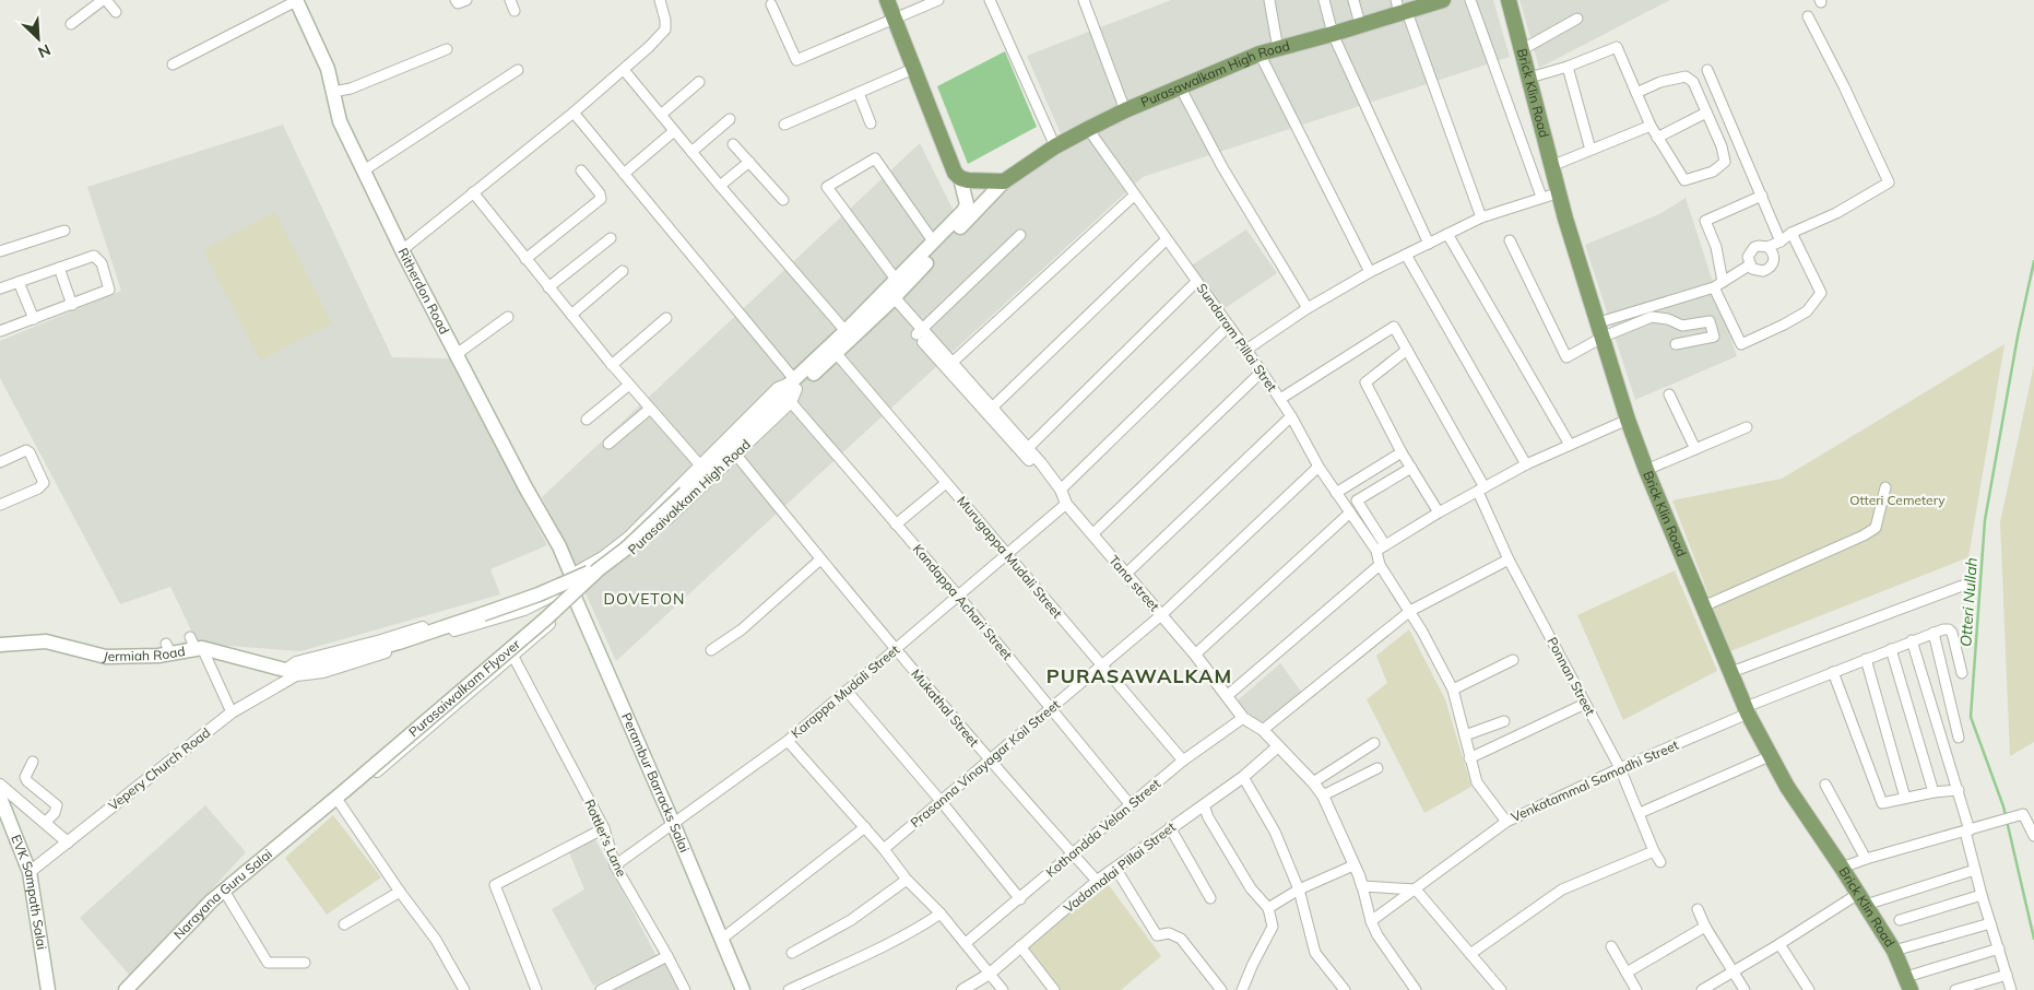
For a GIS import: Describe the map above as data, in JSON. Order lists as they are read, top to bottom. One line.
{"streets":{"main road":["Purasawalkam High Road","Brick Klin Road","Ritherdon Road","Jermiah Road","Purasaiwalkam Flyover","Perambur Barracks Salai","EVK Sampath Salai","Narayana Guru Salai"],"street":["Sundaram Pillai Stret","Purasaivakkam High Road","Murugappa Mudali Street","Tana street","Kandappa Achari Street","Ponnan Street","Karappa Mudali Street","Mukathal Street","Prasanna Vinayagar Koil Street","Vepery Church Road","Venkatammal Samadhi Street","Kothandda Velan Street","Rottler's Lane","Vadamalai Pillai Street"]},"crossings":[["Purasawalkam High Road","Sundaram Pillai Stret"],["Purasawalkam High Road","Purasaivakkam High Road"],["Purasawalkam High Road","Murugappa Mudali Street"],["Purasawalkam High Road","Kandappa Achari Street"],["Purasawalkam High Road","Purasaiwalkam Flyover"],["Brick Klin Road","Venkatammal Samadhi Street"],["Ritherdon Road","Purasaivakkam High Road"],["Ritherdon Road","Vepery Church Road"],["Ritherdon Road","Perambur Barracks Salai"],["Sundaram Pillai Stret","Ponnan Street"],["Sundaram Pillai Stret","Prasanna Vinayagar Koil Street"],["Purasaivakkam High Road","Kandappa Achari Street"],["Purasaivakkam High Road","Purasaiwalkam Flyover"],["Purasaivakkam High Road","Mukathal Street"],["Purasaivakkam High Road","Vepery Church Road"],["Purasaivakkam High Road","Perambur Barracks Salai"],["Murugappa Mudali Street","Karappa Mudali Street"],["Murugappa Mudali Street","Prasanna Vinayagar Koil Street"],["Murugappa Mudali Street","Kothandda Velan Street"],["Tana street","Karappa Mudali Street"],["Tana street","Prasanna Vinayagar Koil Street"],["Tana street","Kothandda Velan Street"],["Tana street","Vadamalai Pillai Street"],["Kandappa Achari Street","Purasaiwalkam Flyover"],["Kandappa Achari Street","Karappa Mudali Street"],["Kandappa Achari Street","Prasanna Vinayagar Koil Street"],["Kandappa Achari Street","Kothandda Velan Street"],["Jermiah Road","Purasaiwalkam Flyover"],["Jermiah Road","Vepery Church Road"],["Ponnan Street","Venkatammal Samadhi Street"],["Purasaiwalkam Flyover","Vepery Church Road"],["Purasaiwalkam Flyover","Narayana Guru Salai"],["Karappa Mudali Street","Mukathal Street"],["Karappa Mudali Street","Perambur Barracks Salai"],["Karappa Mudali Street","Rottler's Lane"],["Mukathal Street","Prasanna Vinayagar Koil Street"],["Mukathal Street","Kothandda Velan Street"],["Mukathal Street","Vadamalai Pillai Street"],["Vepery Church Road","Perambur Barracks Salai"],["Vepery Church Road","EVK Sampath Salai"]],"districts":["DOVETON","PURASAWALKAM"],"water":["Otteri Nullah"],"parks":["Otteri Cemetery"],"north":"bottom right"}
